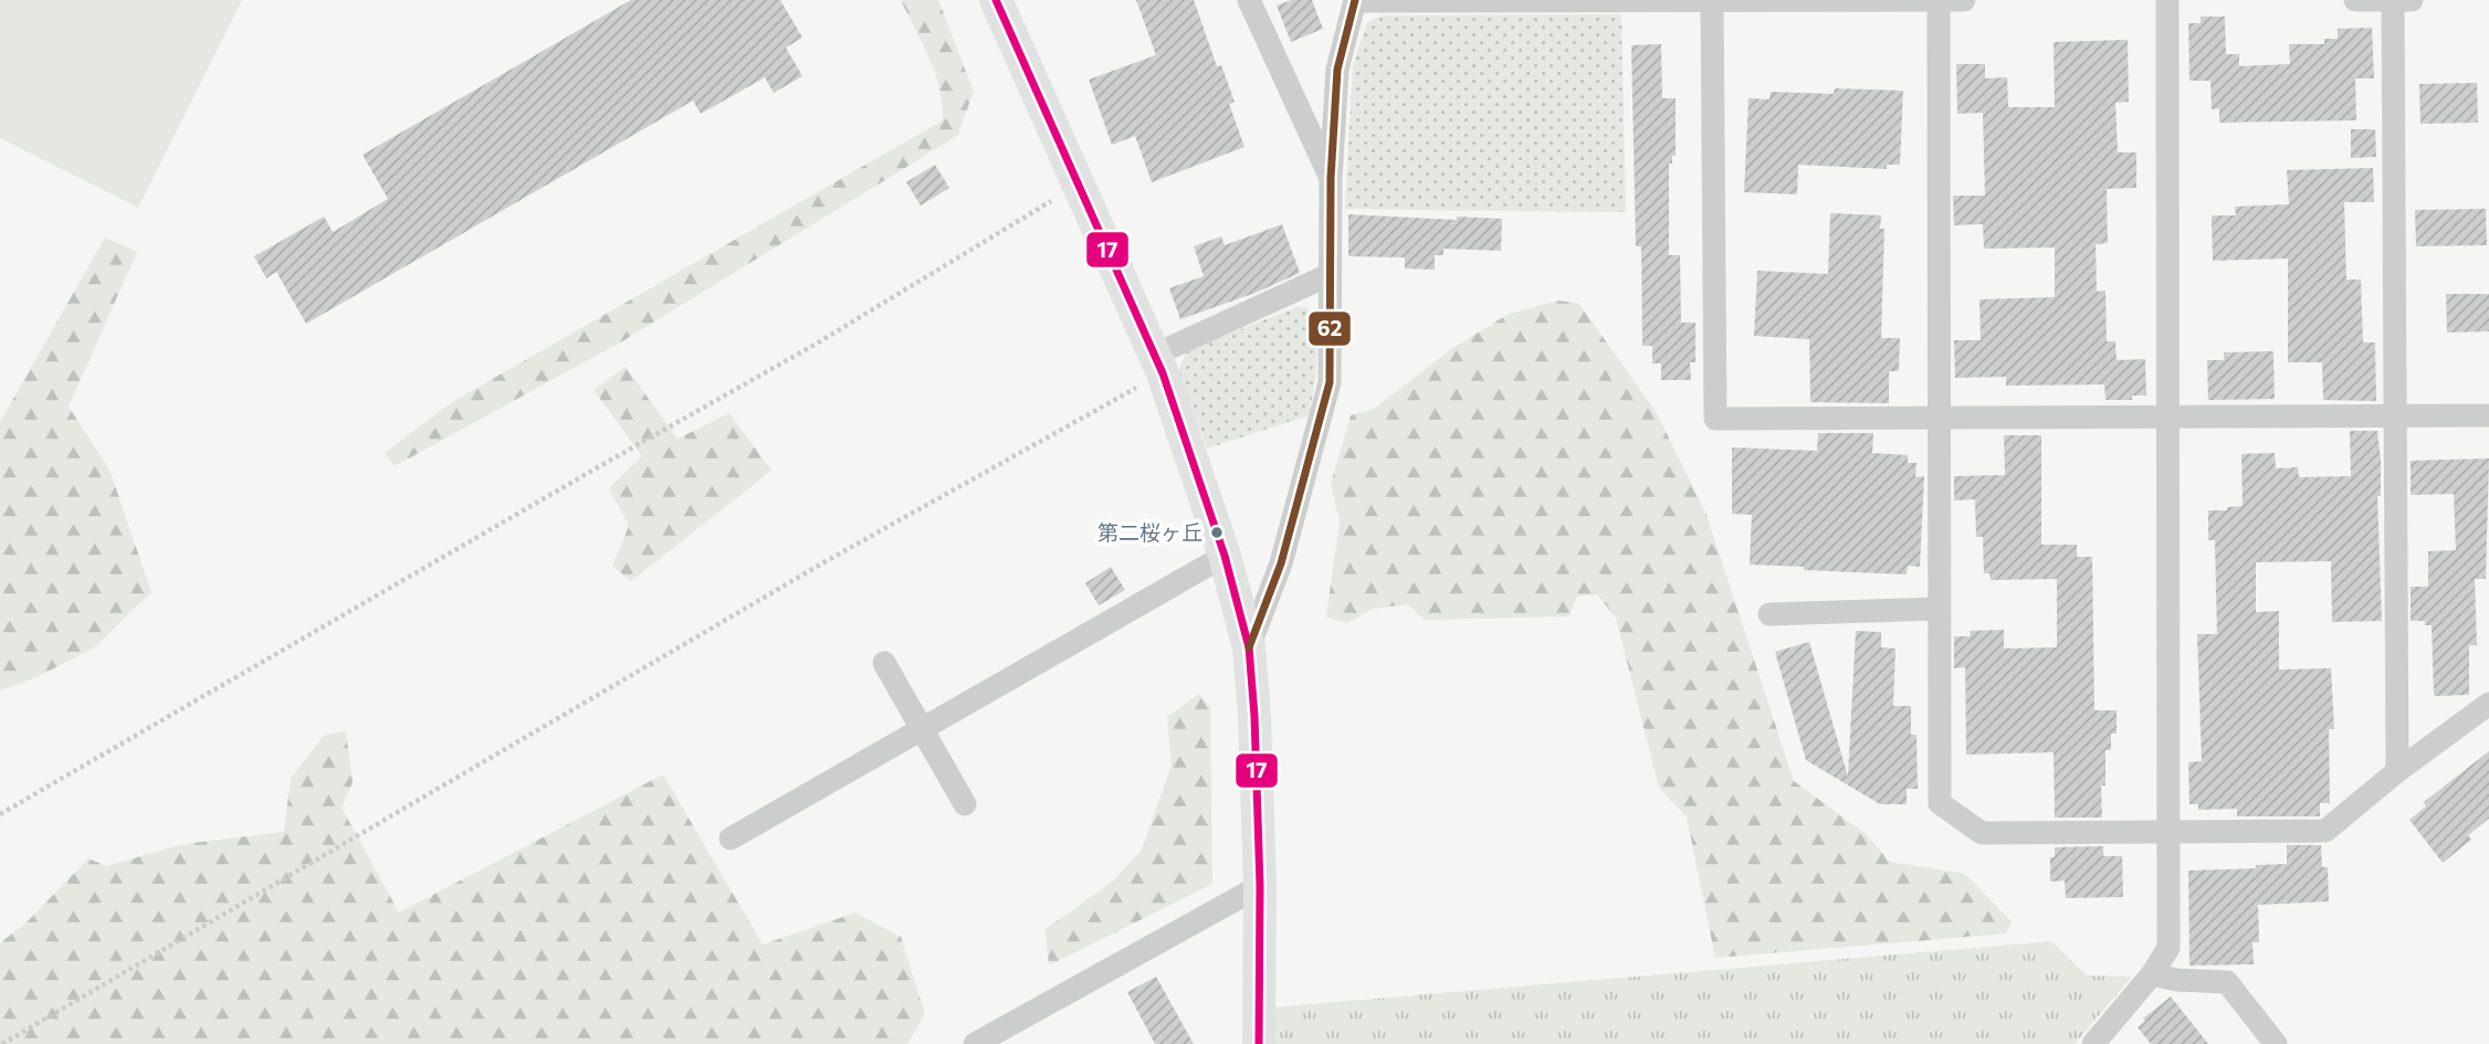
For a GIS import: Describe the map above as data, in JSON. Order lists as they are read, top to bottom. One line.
{"places":["第二桜ヶ丘"],"lines":["transit line 17","transit line 62"]}
